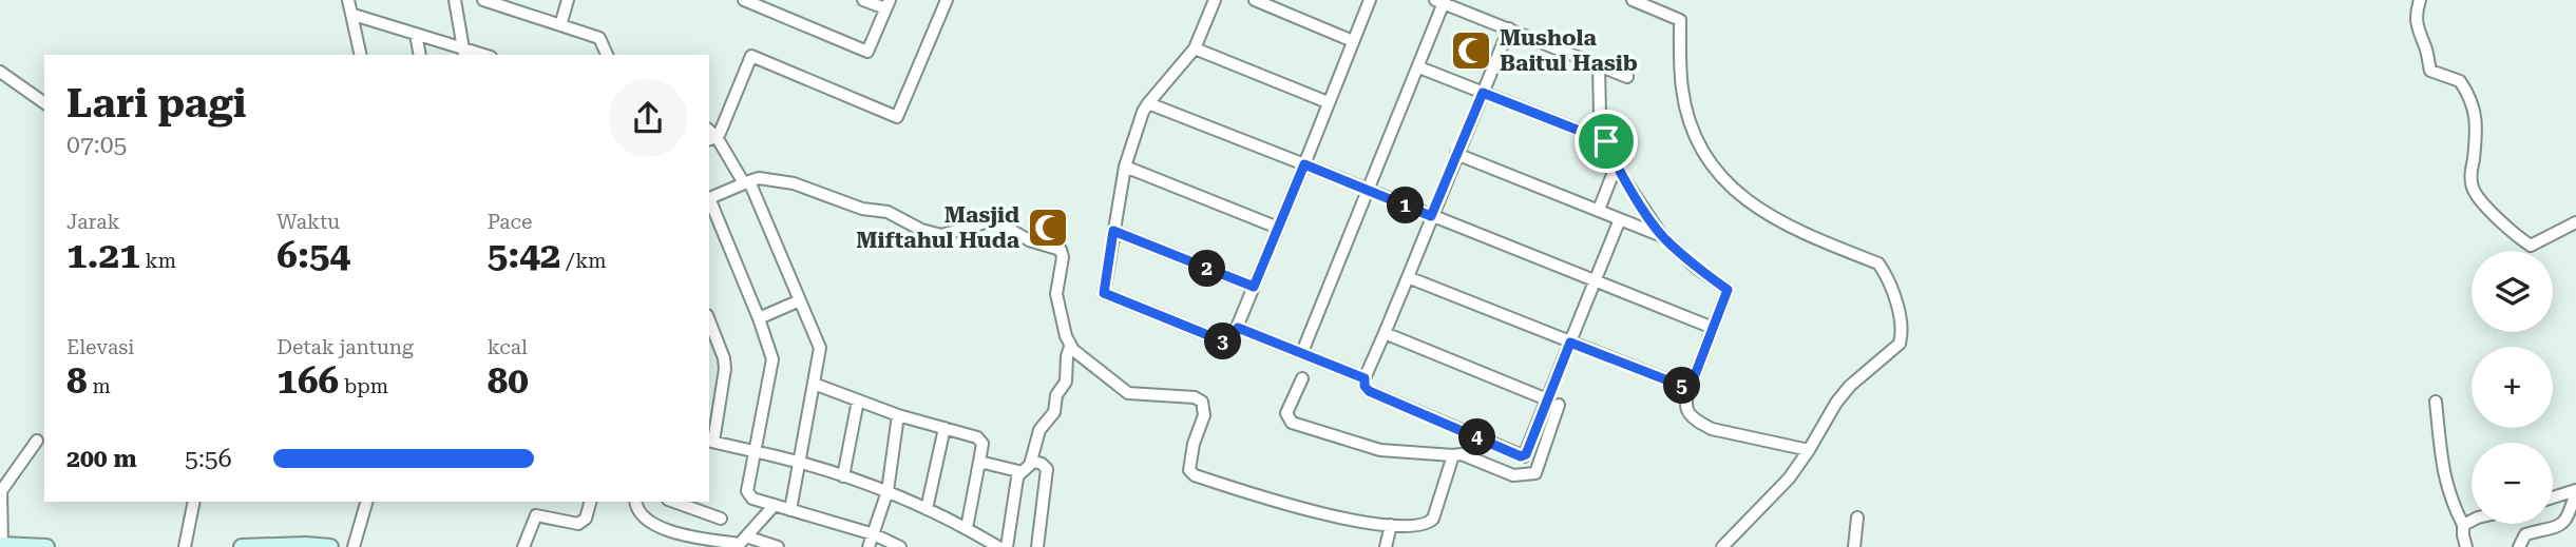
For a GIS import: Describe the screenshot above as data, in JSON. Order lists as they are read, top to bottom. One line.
{"places":{"mosque":["Mushola Baitul Hasib","Masjid Miftahul Huda"]},"page":{"heading":["Lari pagi","07:05"],"stats":[["Jarak","1.21 km"],["Waktu","6:54"],["Pace","5:42 /km"],["Elevasi","8 m"],["Detak jantung","166 bpm"],["kcal","80"]],"pins":["1","2","3","5","4"],"map_buttons":["+","−"],"list":[{"name":"200 m","note":"5:56"}]}}
